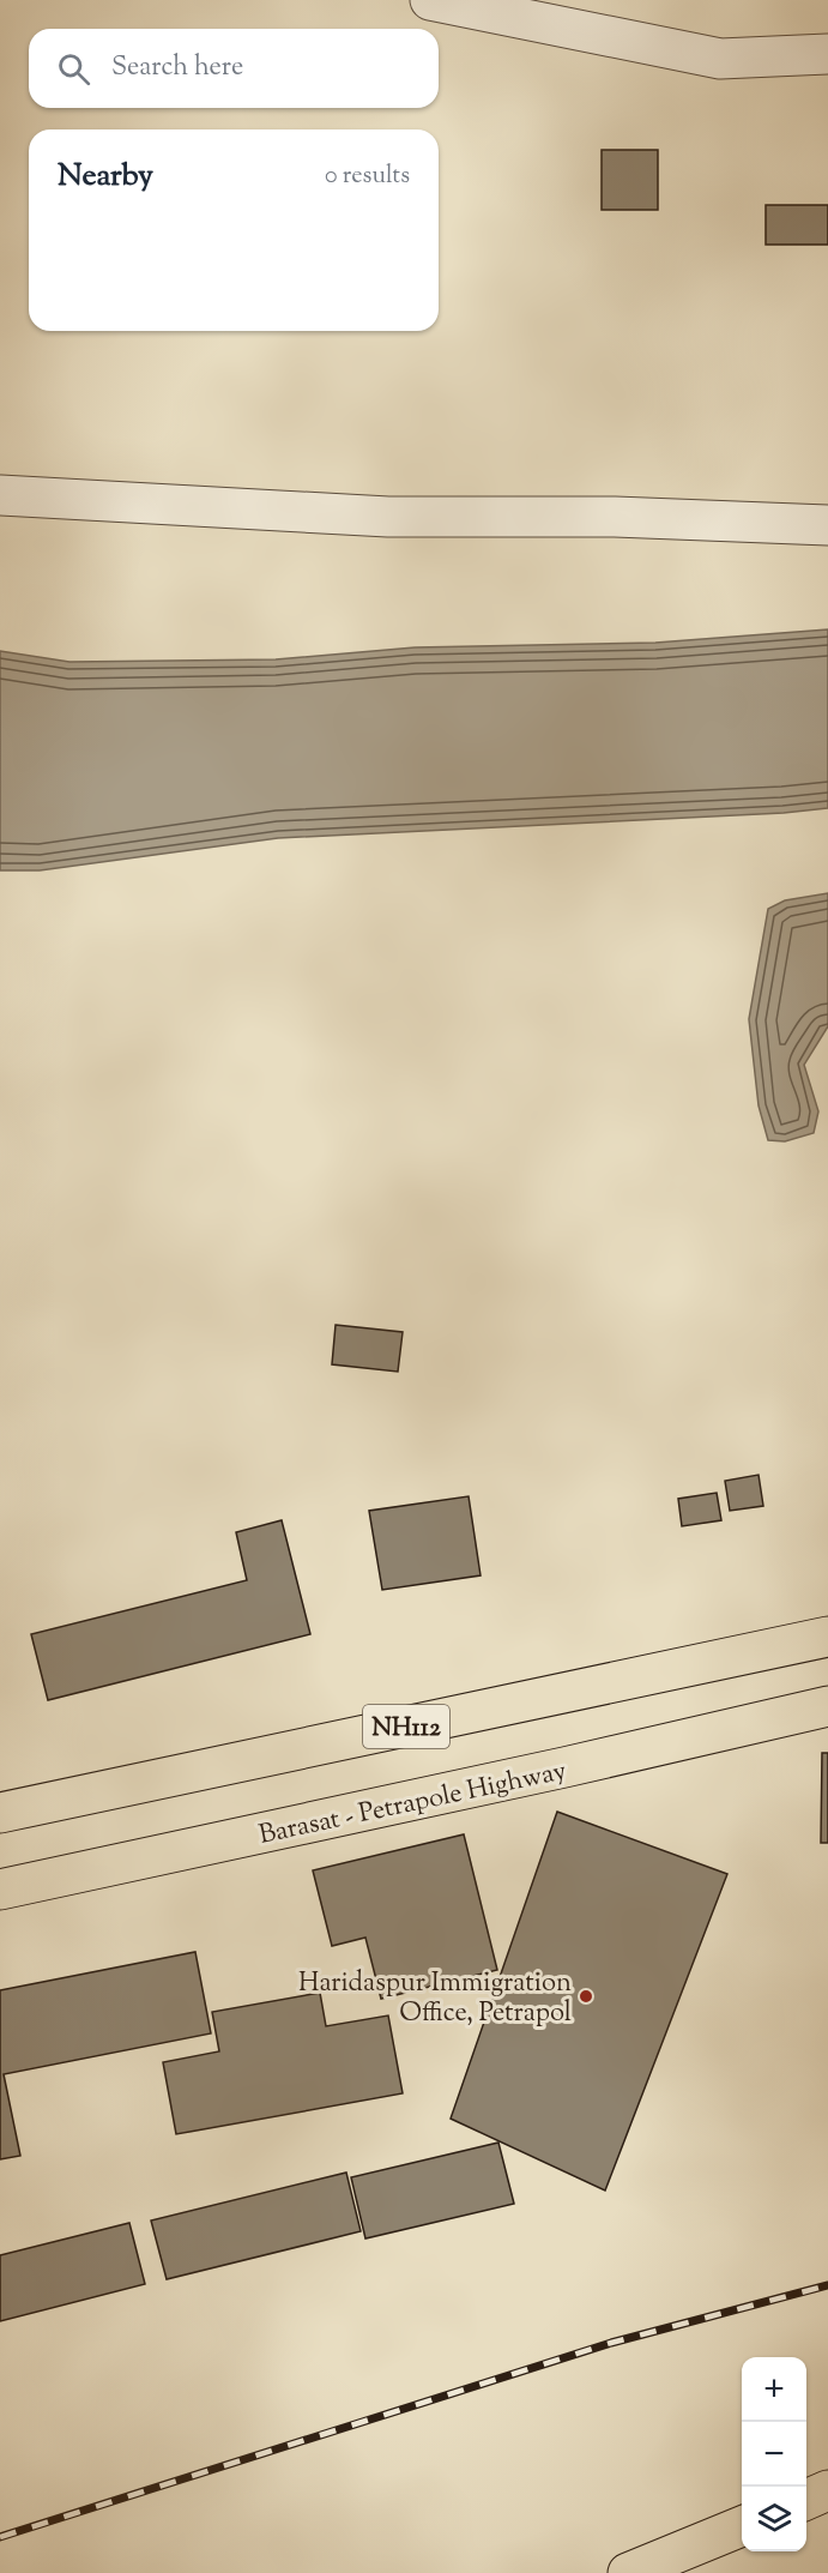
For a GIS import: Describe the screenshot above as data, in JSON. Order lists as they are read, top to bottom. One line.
{"streets":{"highway":["NH112","Barasat - Petrapole Highway"]},"places":["Haridaspur Immigration Office, Petrapol"],"page":{"search":"Search here","heading":["Nearby","0 results"],"map_buttons":["+","−"]}}
